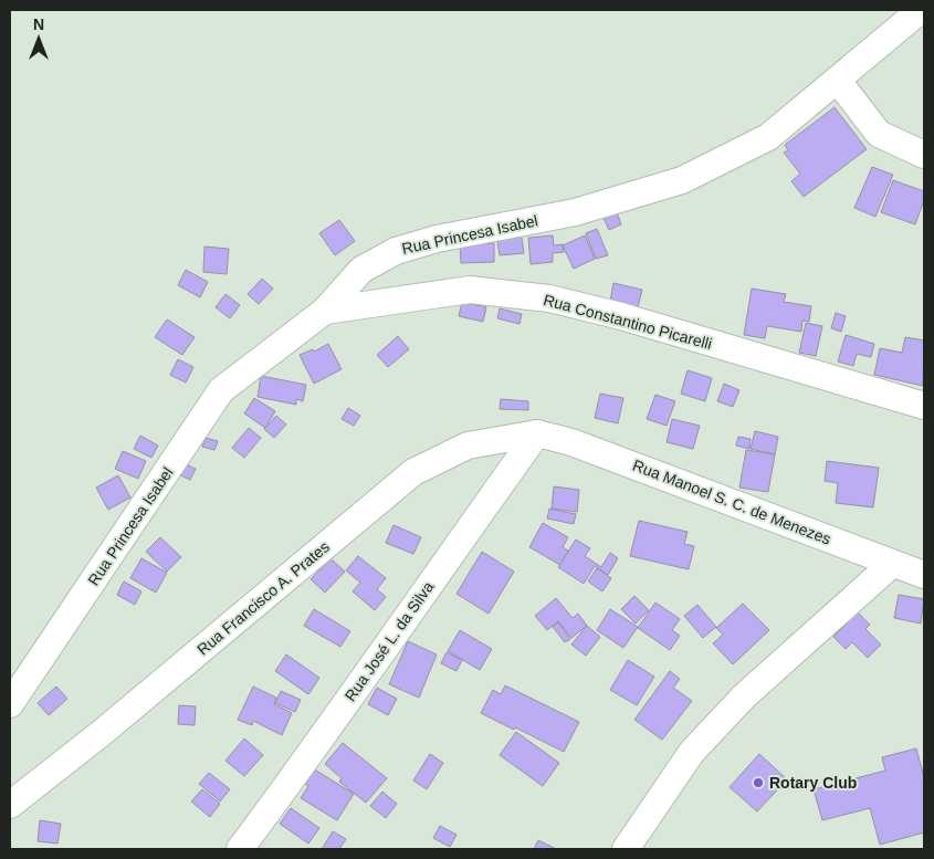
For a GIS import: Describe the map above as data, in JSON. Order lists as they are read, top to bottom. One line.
{"streets":{"street":["Rua Princesa Isabel","Rua Constantino Picarelli","Rua Manoel S. C. de Menezes","Rua Francisco A. Prates","Rua José L. da Silva"]},"crossings":[["Rua Princesa Isabel","Rua Constantino Picarelli"],["Rua Manoel S. C. de Menezes","Rua Francisco A. Prates"],["Rua Manoel S. C. de Menezes","Rua José L. da Silva"],["Rua Francisco A. Prates","Rua José L. da Silva"]],"places":["Rotary Club"],"north":"top"}
